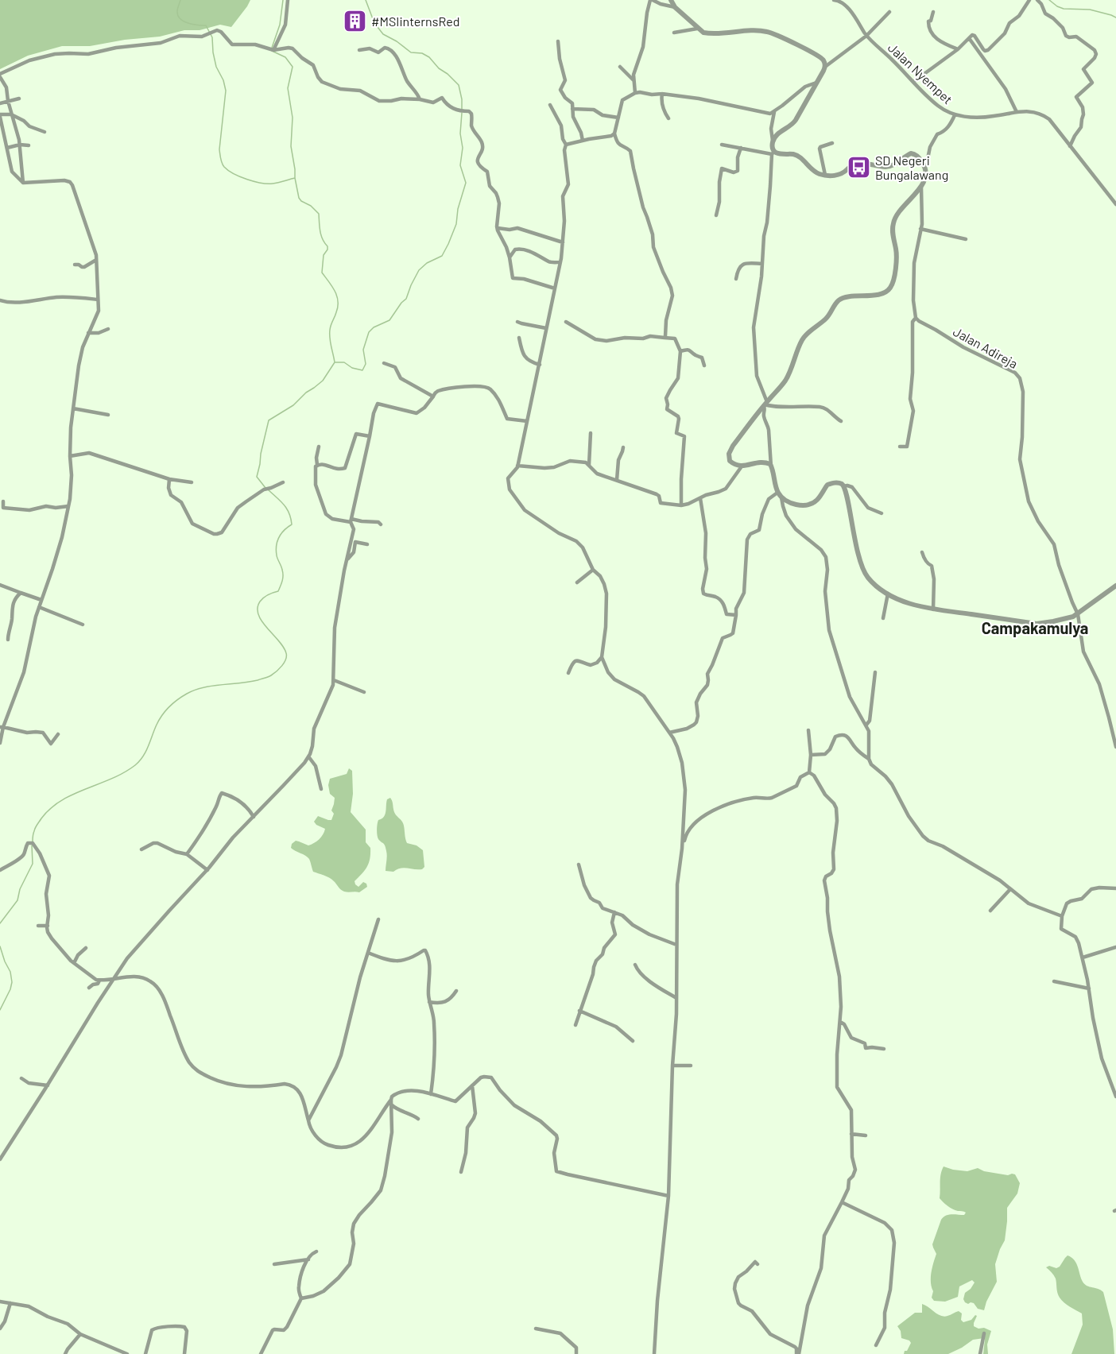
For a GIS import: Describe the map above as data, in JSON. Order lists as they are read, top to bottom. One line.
{"streets":{"street":["Jalan Nyempet","Jalan Adireja"]},"districts":["Campakamulya"],"places":{"building":["#MSIinternsRed"],"bus stop":["SD Negeri Bungalawang"]}}
